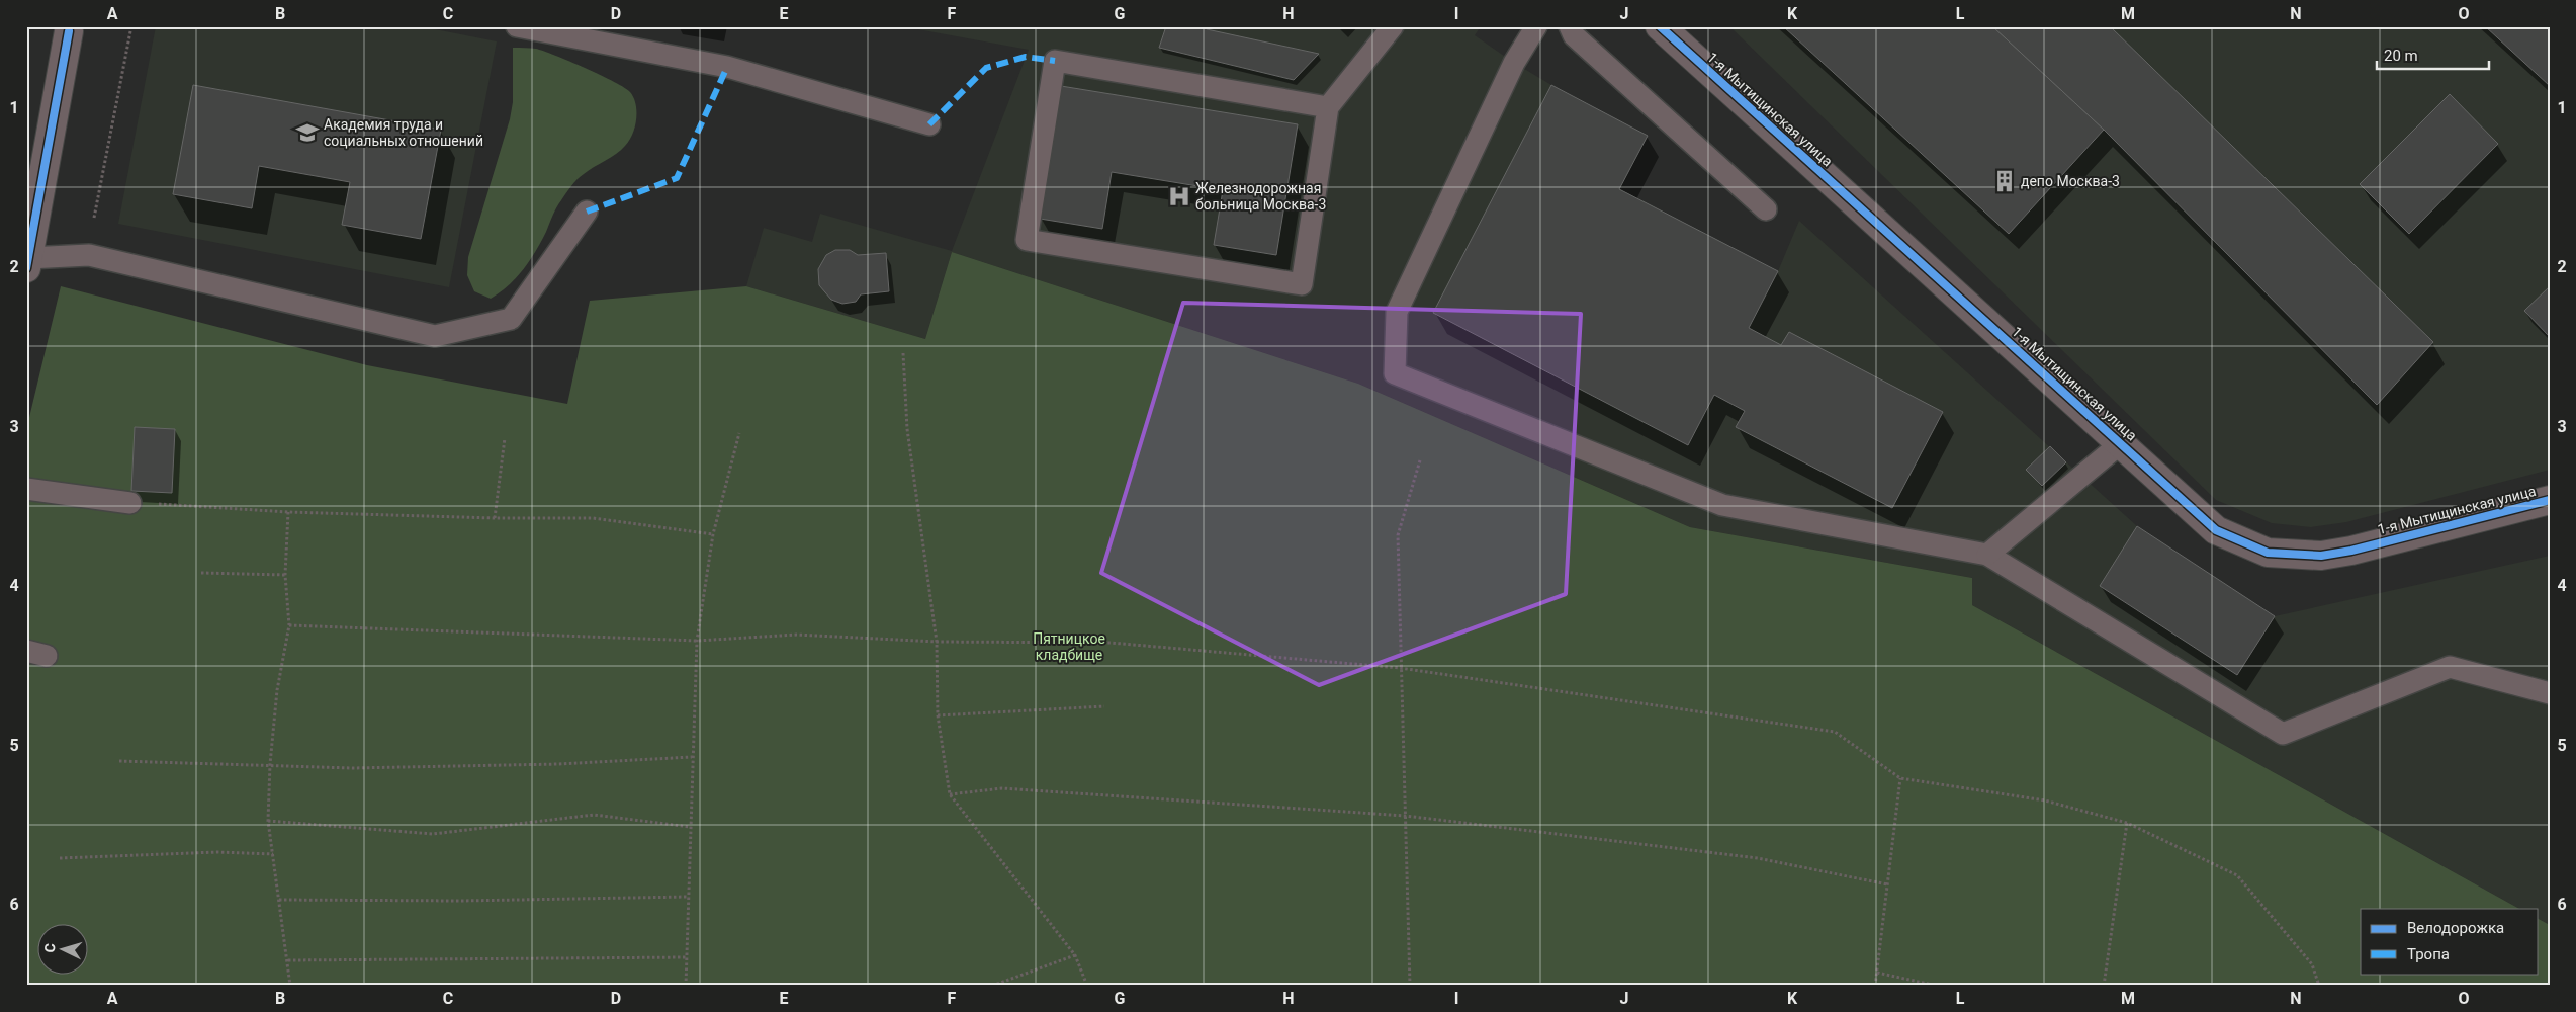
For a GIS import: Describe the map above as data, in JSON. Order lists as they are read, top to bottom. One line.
{"streets":{"street":["1-я Мытищинская улица"]},"parks":["Пятницкое кладбище"],"places":{"school or university":["Академия труда и социальных отношений"],"building":["депо Москва-3"],"hospital":["Железнодорожная больница Москва-3"]},"legend":["Велодорожка","Тропа"],"scale_bar":"20 m","north":"left","grid":{"columns":["A","B","C","D","E","F","G","H","I","J","K","L","M","N","O"],"rows":["1","2","3","4","5","6"]}}
